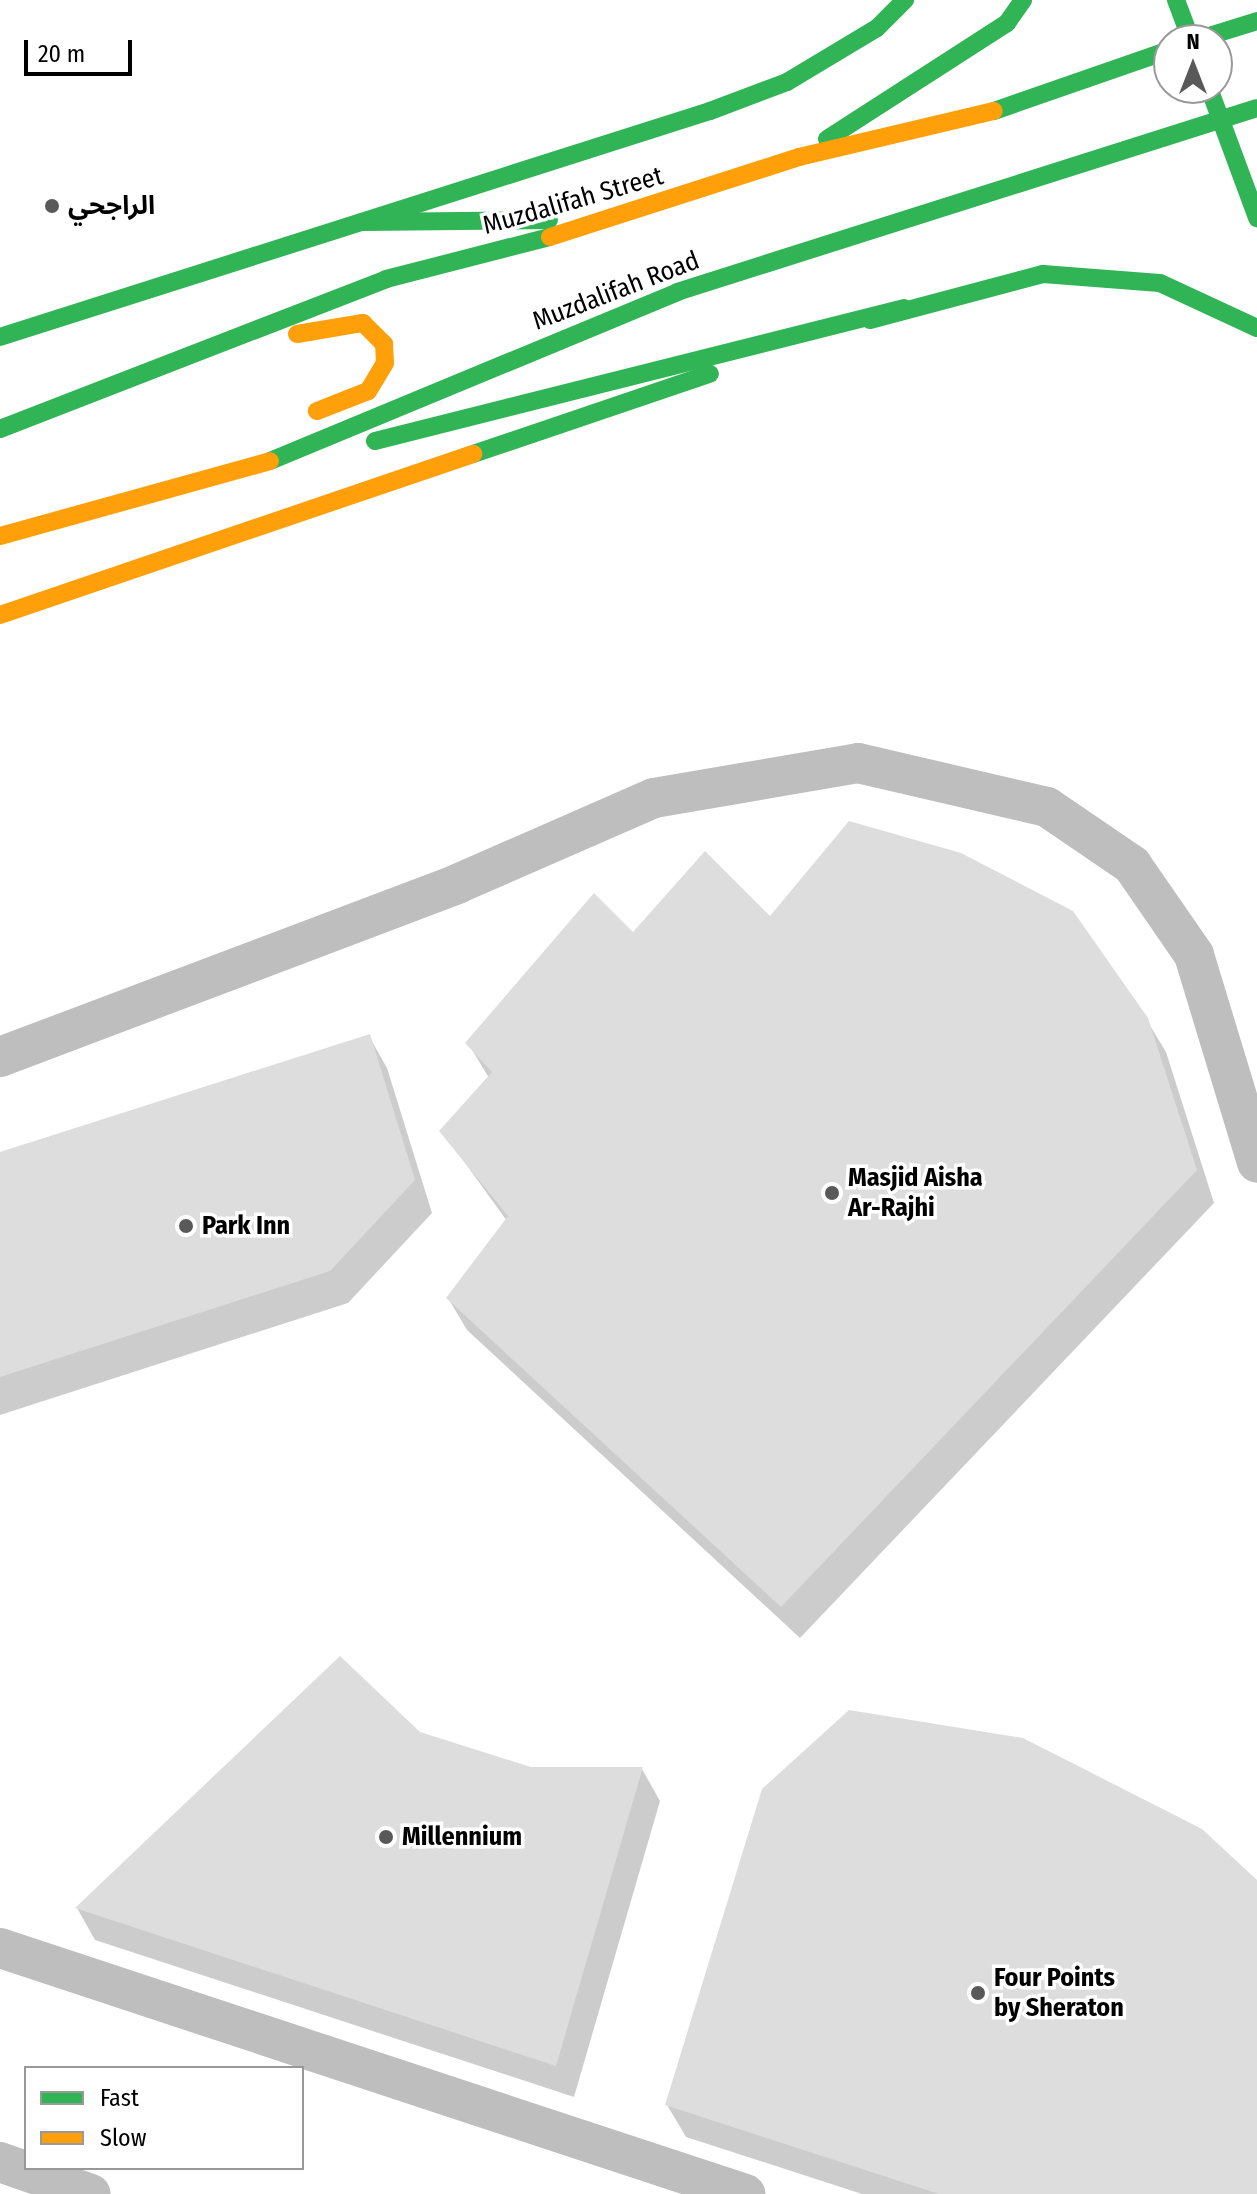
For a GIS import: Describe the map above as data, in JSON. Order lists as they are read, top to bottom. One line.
{"streets":{"main road":["Muzdalifah Street","Muzdalifah Road"]},"places":["الراجحي","Masjid Aisha Ar-Rajhi","Park Inn","Millennium","Four Points by Sheraton"],"legend":["Fast","Slow"],"scale_bar":"20 m","north":"top"}
